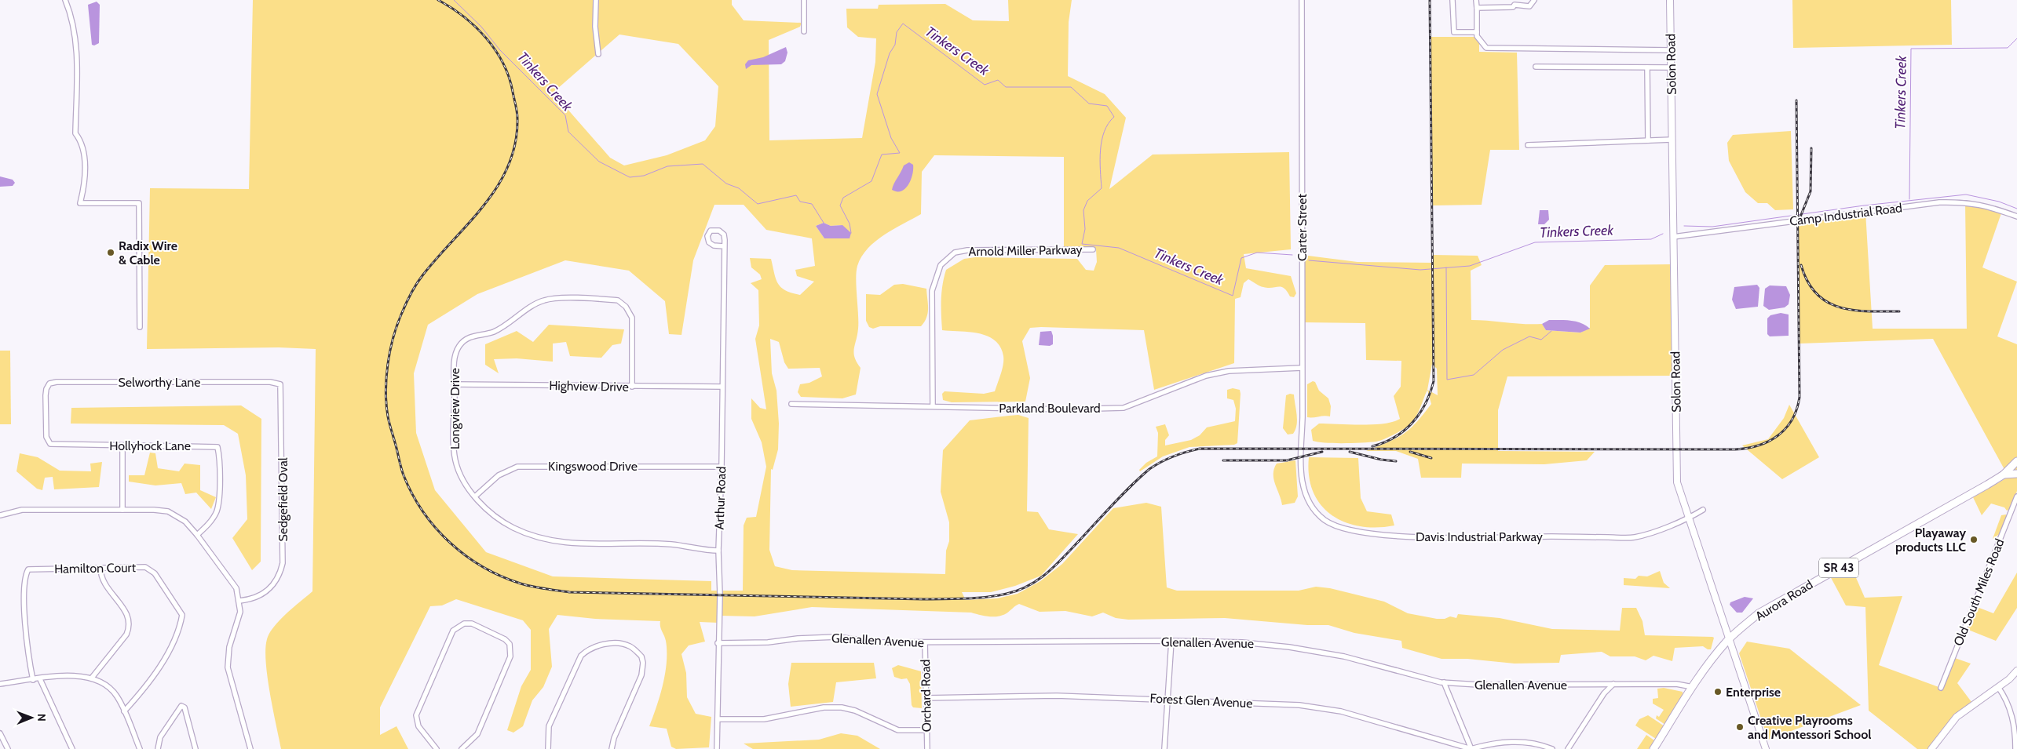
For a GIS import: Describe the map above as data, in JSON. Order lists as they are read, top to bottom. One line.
{"streets":{"main road":["SR 43","Aurora Road"],"street":["Solon Road","Camp Industrial Road","Carter Street","Arnold Miller Parkway","Selworthy Lane","Highview Drive","Parkland Boulevard","Longview Drive","Hollyhock Lane","Kingswood Drive","Arthur Road","Sedgefield Oval","Davis Industrial Parkway","Hamilton Court","Old South Miles Road","Glenallen Avenue","Orchard Road","Forest Glen Avenue"]},"crossings":[["Solon Road","Camp Industrial Road"],["Solon Road","Davis Industrial Parkway"],["Solon Road","Aurora Road"],["Carter Street","Parkland Boulevard"],["Carter Street","Davis Industrial Parkway"],["Arnold Miller Parkway","Parkland Boulevard"],["Selworthy Lane","Hollyhock Lane"],["Selworthy Lane","Sedgefield Oval"],["Highview Drive","Longview Drive"],["Highview Drive","Arthur Road"],["Longview Drive","Kingswood Drive"],["Longview Drive","Arthur Road"],["Kingswood Drive","Arthur Road"],["Arthur Road","Glenallen Avenue"],["Aurora Road","Glenallen Avenue"],["Glenallen Avenue","Orchard Road"],["Orchard Road","Forest Glen Avenue"]],"water":["Tinkers Creek"],"places":["Radix Wire & Cable","Playaway products LLC","Enterprise","Creative Playrooms and Montessori School"],"north":"right"}
